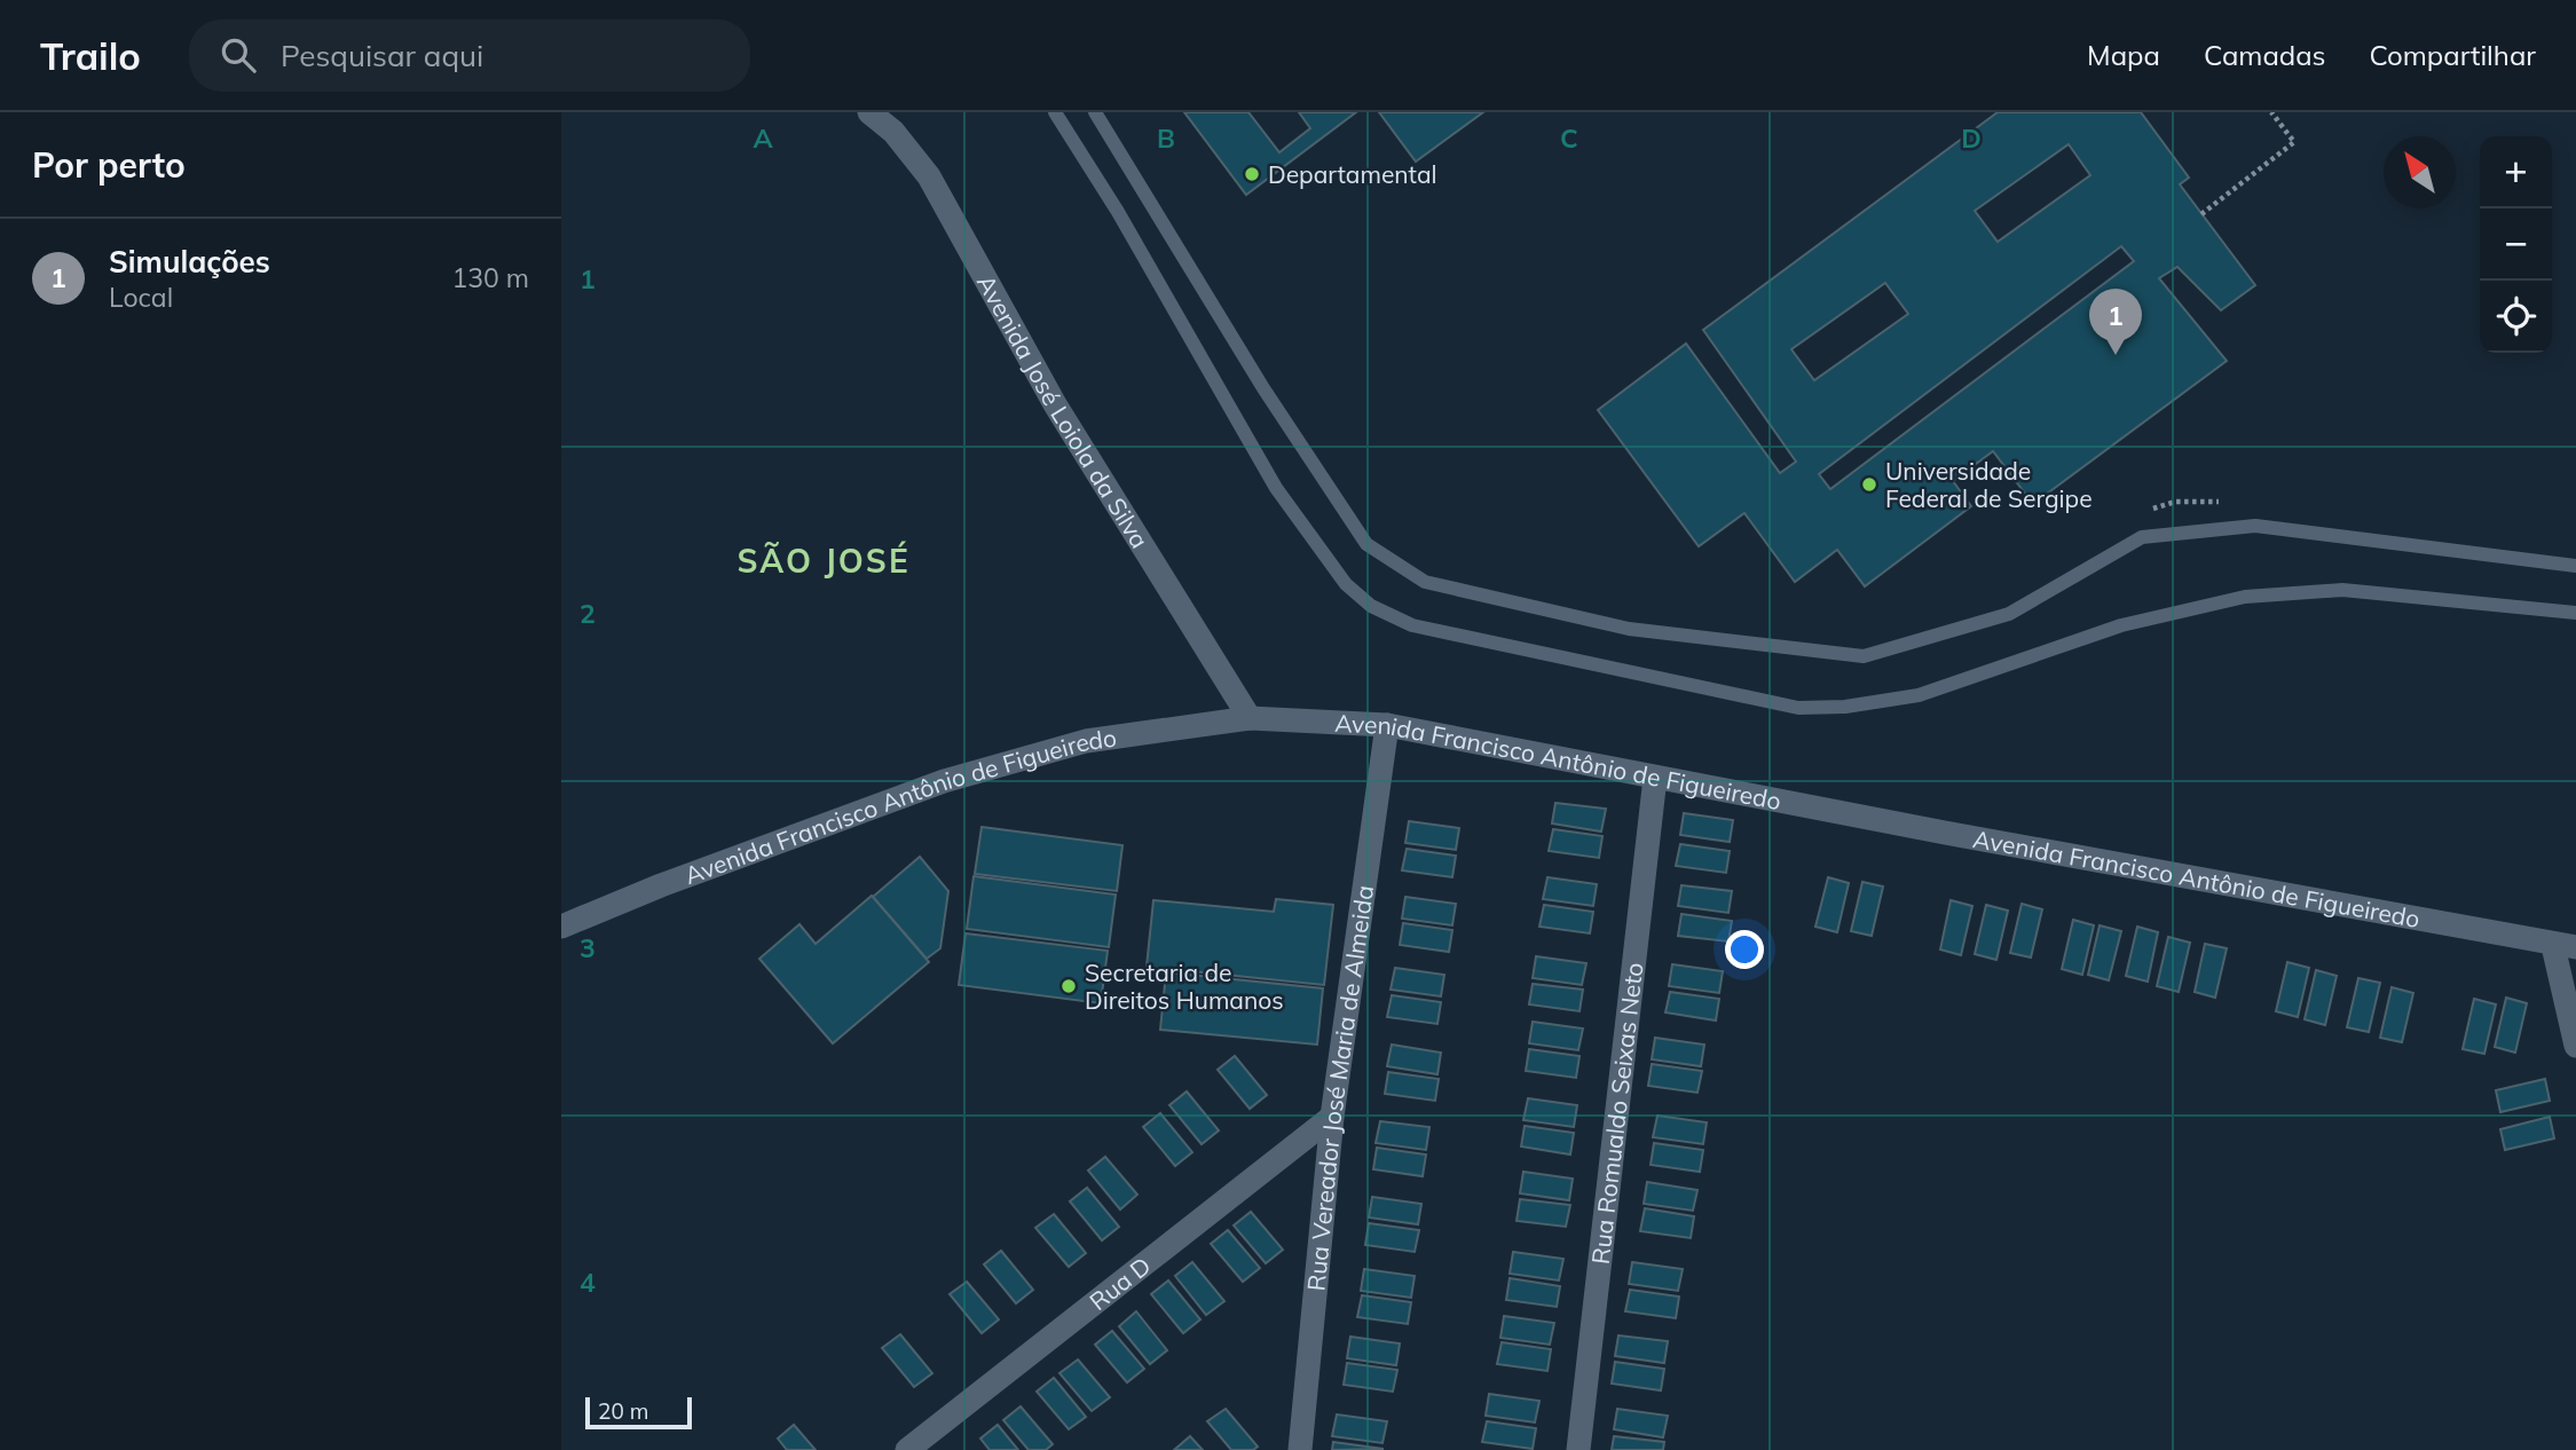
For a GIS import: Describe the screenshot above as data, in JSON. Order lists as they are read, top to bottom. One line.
{"streets":{"street":["Avenida José Loiola da Silva","Avenida Francisco Antônio de Figueiredo","Rua Vereador José Maria de Almeida","Rua Romualdo Seixas Neto","Rua D"]},"crossings":[["Avenida José Loiola da Silva","Avenida Francisco Antônio de Figueiredo"],["Avenida Francisco Antônio de Figueiredo","Rua Vereador José Maria de Almeida"],["Avenida Francisco Antônio de Figueiredo","Rua Romualdo Seixas Neto"],["Rua Vereador José Maria de Almeida","Rua D"]],"districts":["SÃO JOSÉ"],"places":["Departamental","Universidade Federal de Sergipe","Secretaria de Direitos Humanos"],"scale_bar":"20 m","north":"top left","page":{"header":"Trailo","search":"Pesquisar aqui","nav":["Mapa","Camadas","Compartilhar"],"heading":"Por perto","map_buttons":["+","−"],"list":[{"mark":"1","name":"Simulações","note":"Local","value":"130 m"}],"pins":"1","scale":"20 m"},"grid":{"columns":["A","B","C","D"],"rows":["1","2","3","4"]}}
